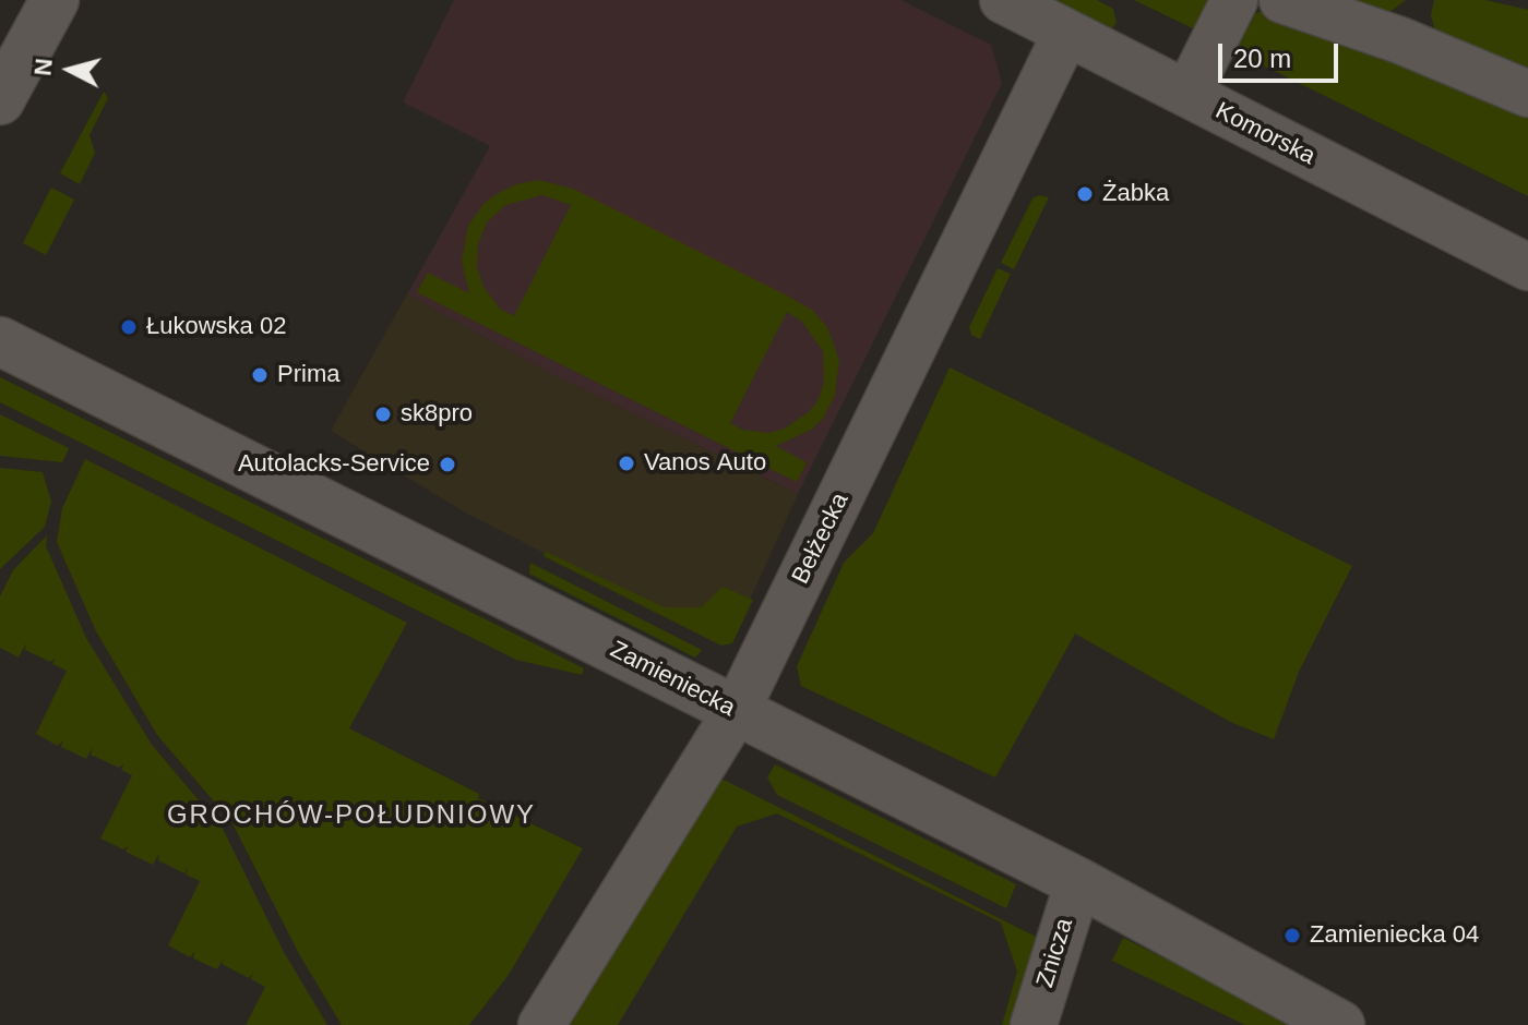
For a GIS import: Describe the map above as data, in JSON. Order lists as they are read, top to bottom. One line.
{"streets":{"street":["Komorska","Bełżecka","Zamieniecka","Znicza"]},"crossings":[["Komorska","Bełżecka"],["Bełżecka","Zamieniecka"],["Zamieniecka","Znicza"]],"districts":["GROCHÓW-POŁUDNIOWY"],"places":["Żabka","Łukowska 02","Prima","sk8pro","Vanos Auto","Autolacks-Service","Zamieniecka 04"],"scale_bar":"20 m","north":"left"}
